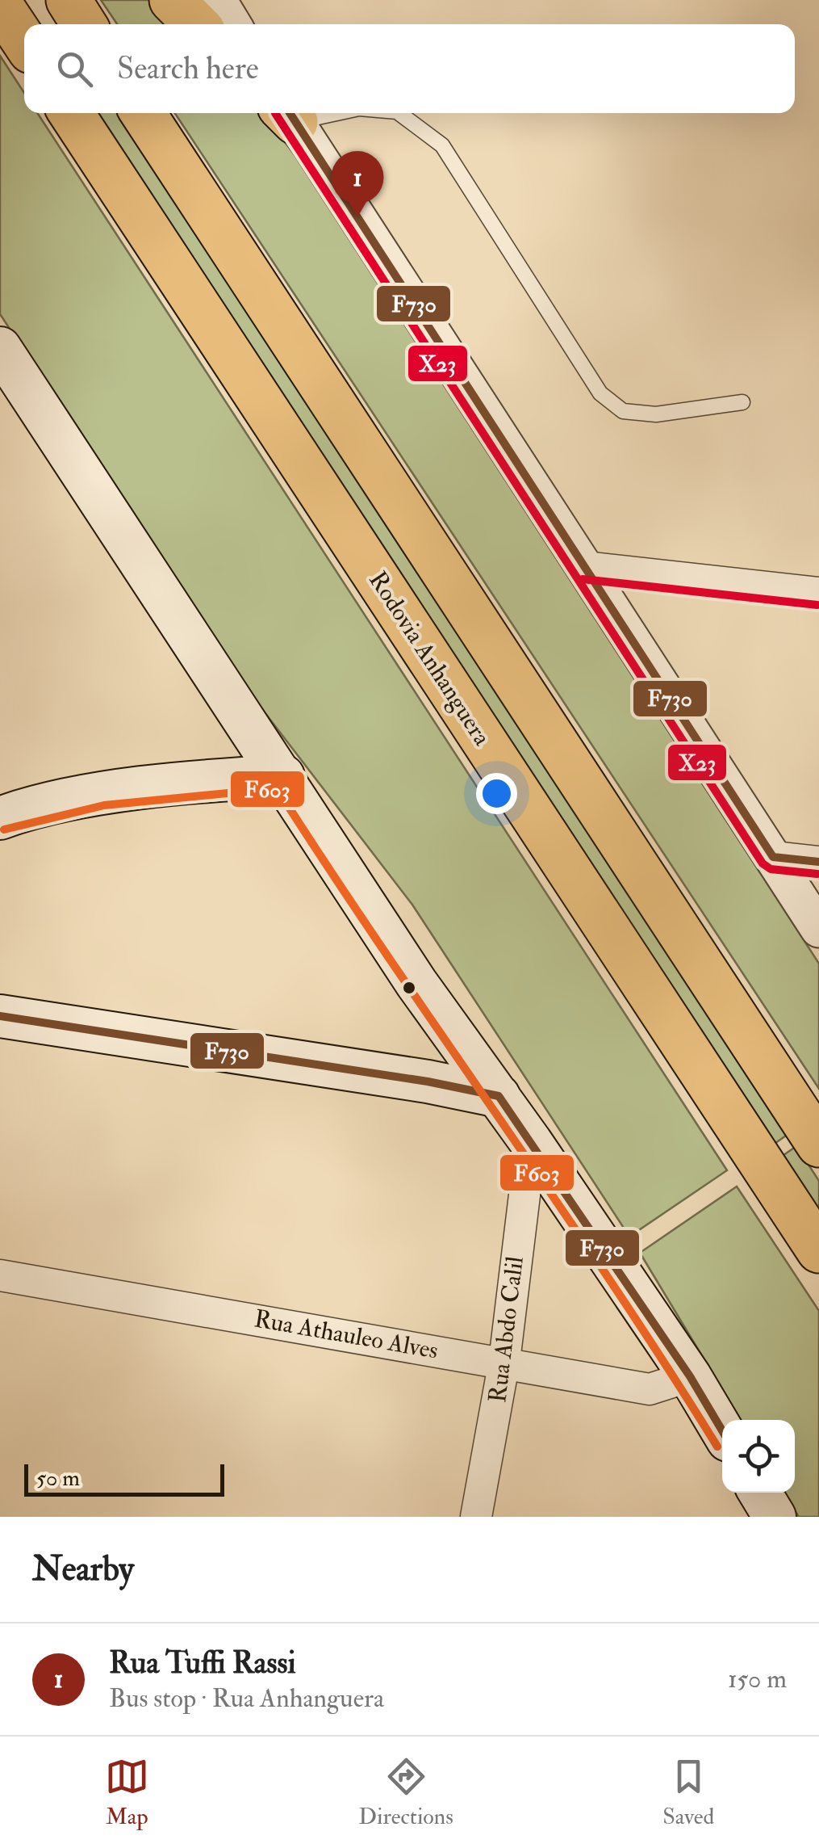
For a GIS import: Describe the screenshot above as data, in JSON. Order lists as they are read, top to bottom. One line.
{"streets":{"highway":["Rodovia Anhanguera"],"street":["Rua Abdo Calil","Rua Athauleo Alves"]},"crossings":[["Rua Abdo Calil","Rua Athauleo Alves"]],"lines":["transit line F730","transit line X23","transit line F603"],"scale_bar":"50 m","page":{"search":"Search here","pins":"1","scale":"50 m","heading":"Nearby","list":[{"mark":"1","name":"Rua Tuffi Rassi","note":"Bus stop · Rua Anhanguera","value":"150 m"}],"nav":["Map","Directions","Saved"]}}
